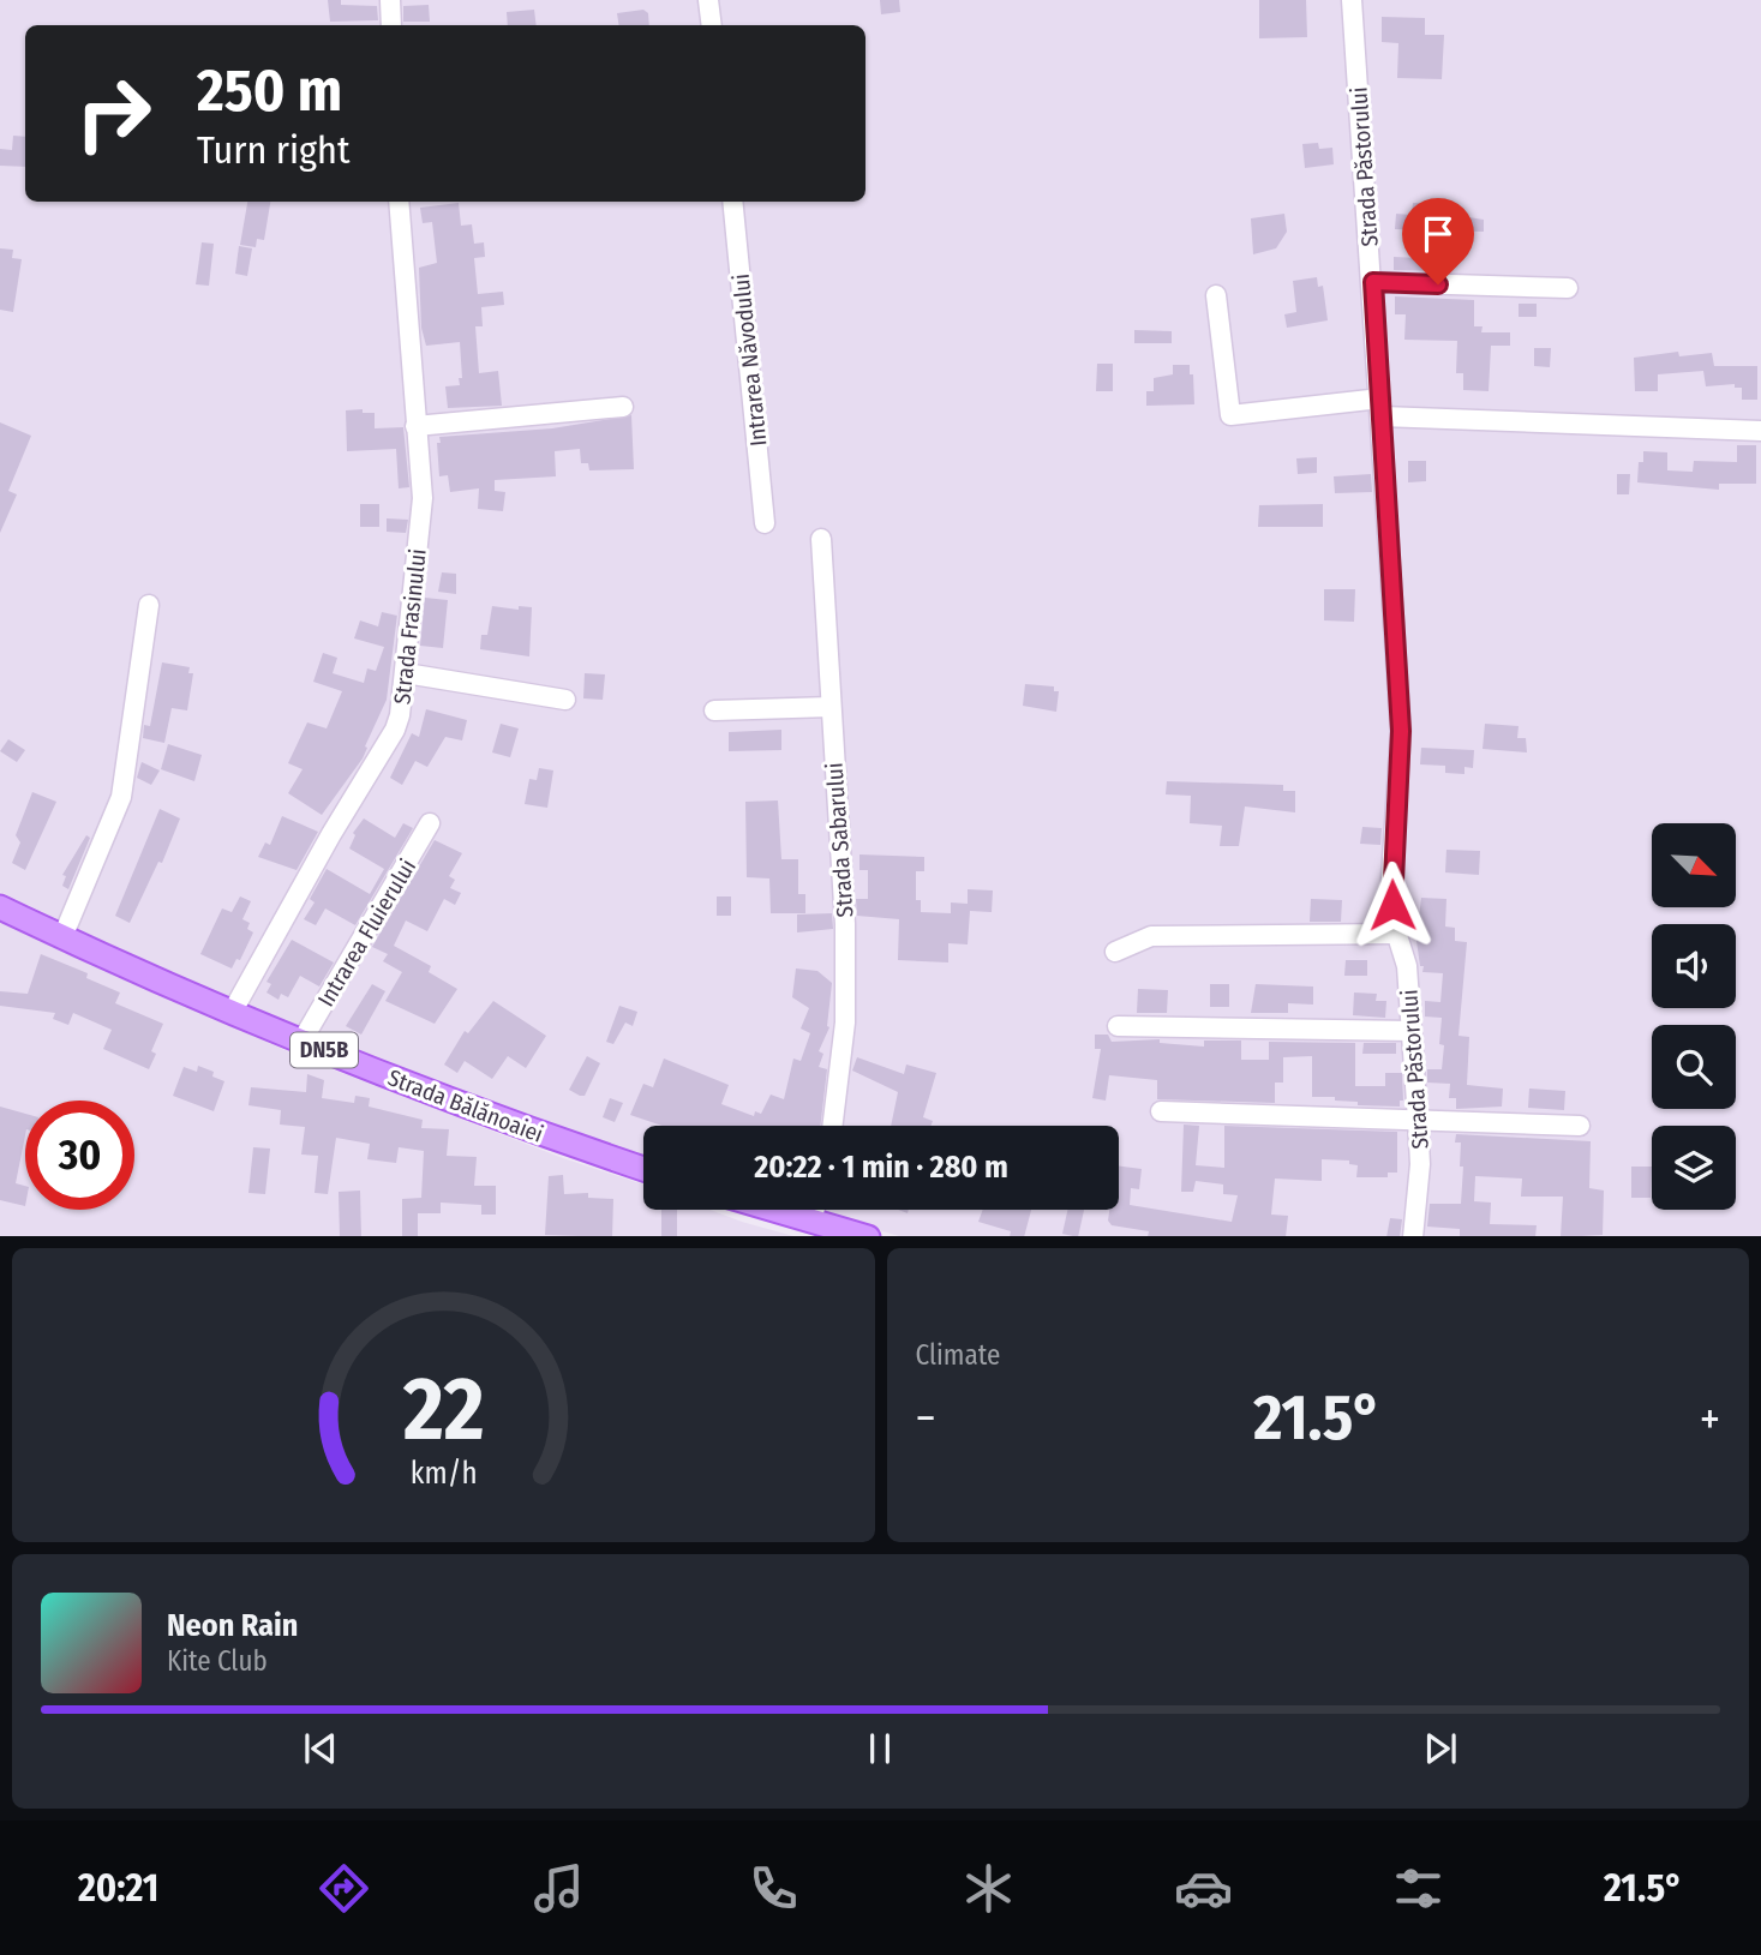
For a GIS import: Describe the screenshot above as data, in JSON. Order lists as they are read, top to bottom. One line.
{"streets":{"main road":["DN5B","Strada Bălănoaiei"],"street":["Strada Păstorului","Intrarea Năvodului","Strada Frasinului","Strada Sabarului","Intrarea Fluierului"]},"crossings":[["Strada Frasinului","Strada Bălănoaiei"],["Intrarea Fluierului","Strada Bălănoaiei"]],"north":"bottom right","page":{"turn":["250 m","Turn right"],"limit":"30","trip":"20:22 · 1 min · 280 m","tile":"Climate","heat":["−","21.5°","+"],"song":["Neon Rain","Kite Club"],"tabs":["20:21","21.5°"],"gauge":["22","km/h"]}}
